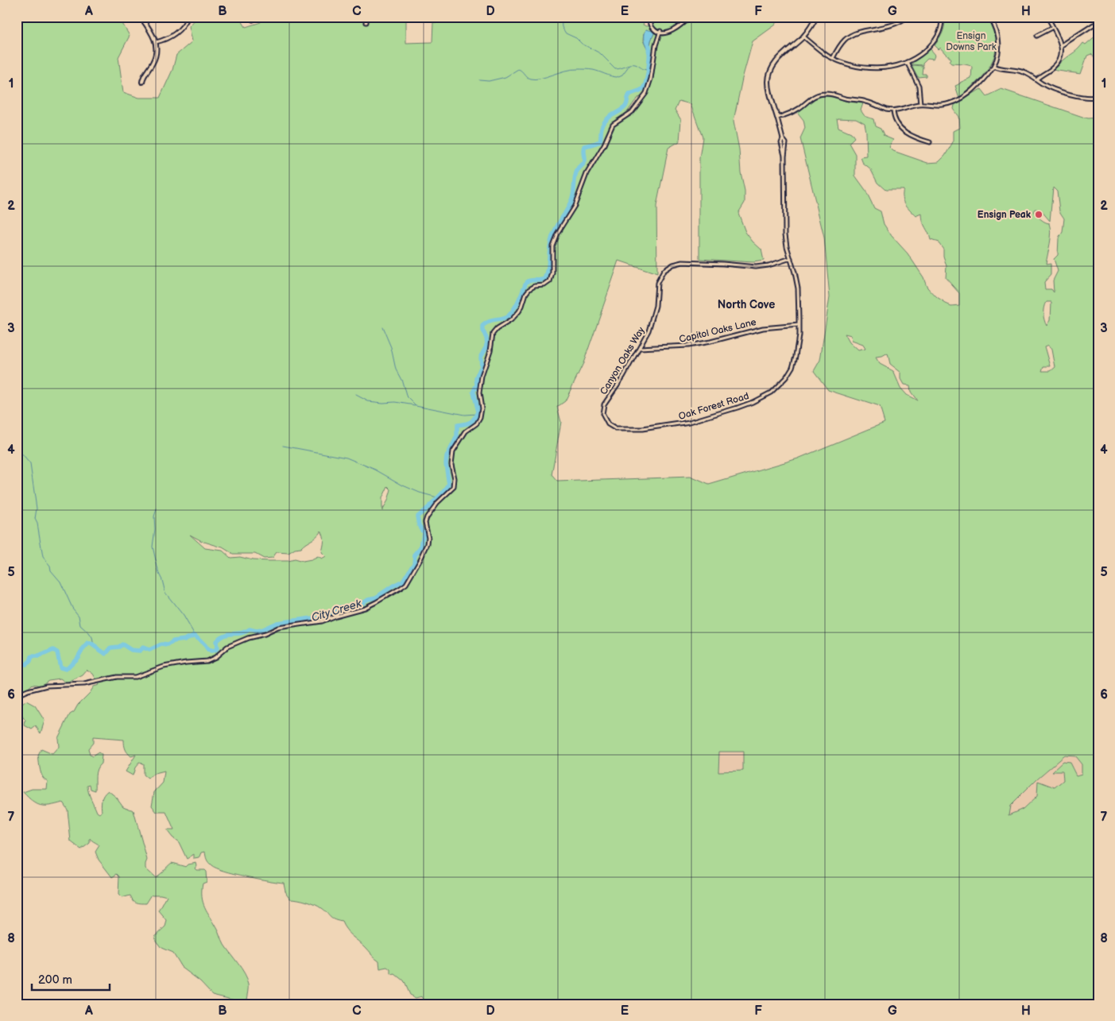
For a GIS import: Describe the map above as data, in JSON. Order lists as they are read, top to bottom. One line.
{"streets":{"street":["Capitol Oaks Lane","Canyon Oaks Way","Oak Forest Road"]},"crossings":[["Capitol Oaks Lane","Canyon Oaks Way"],["Capitol Oaks Lane","Oak Forest Road"],["Canyon Oaks Way","Oak Forest Road"]],"districts":["North Cove"],"water":["City Creek"],"parks":["Ensign Downs Park"],"places":["Ensign Peak"],"scale_bar":"200 m","grid":{"columns":["A","B","C","D","E","F","G","H"],"rows":["1","2","3","4","5","6","7","8"]}}
